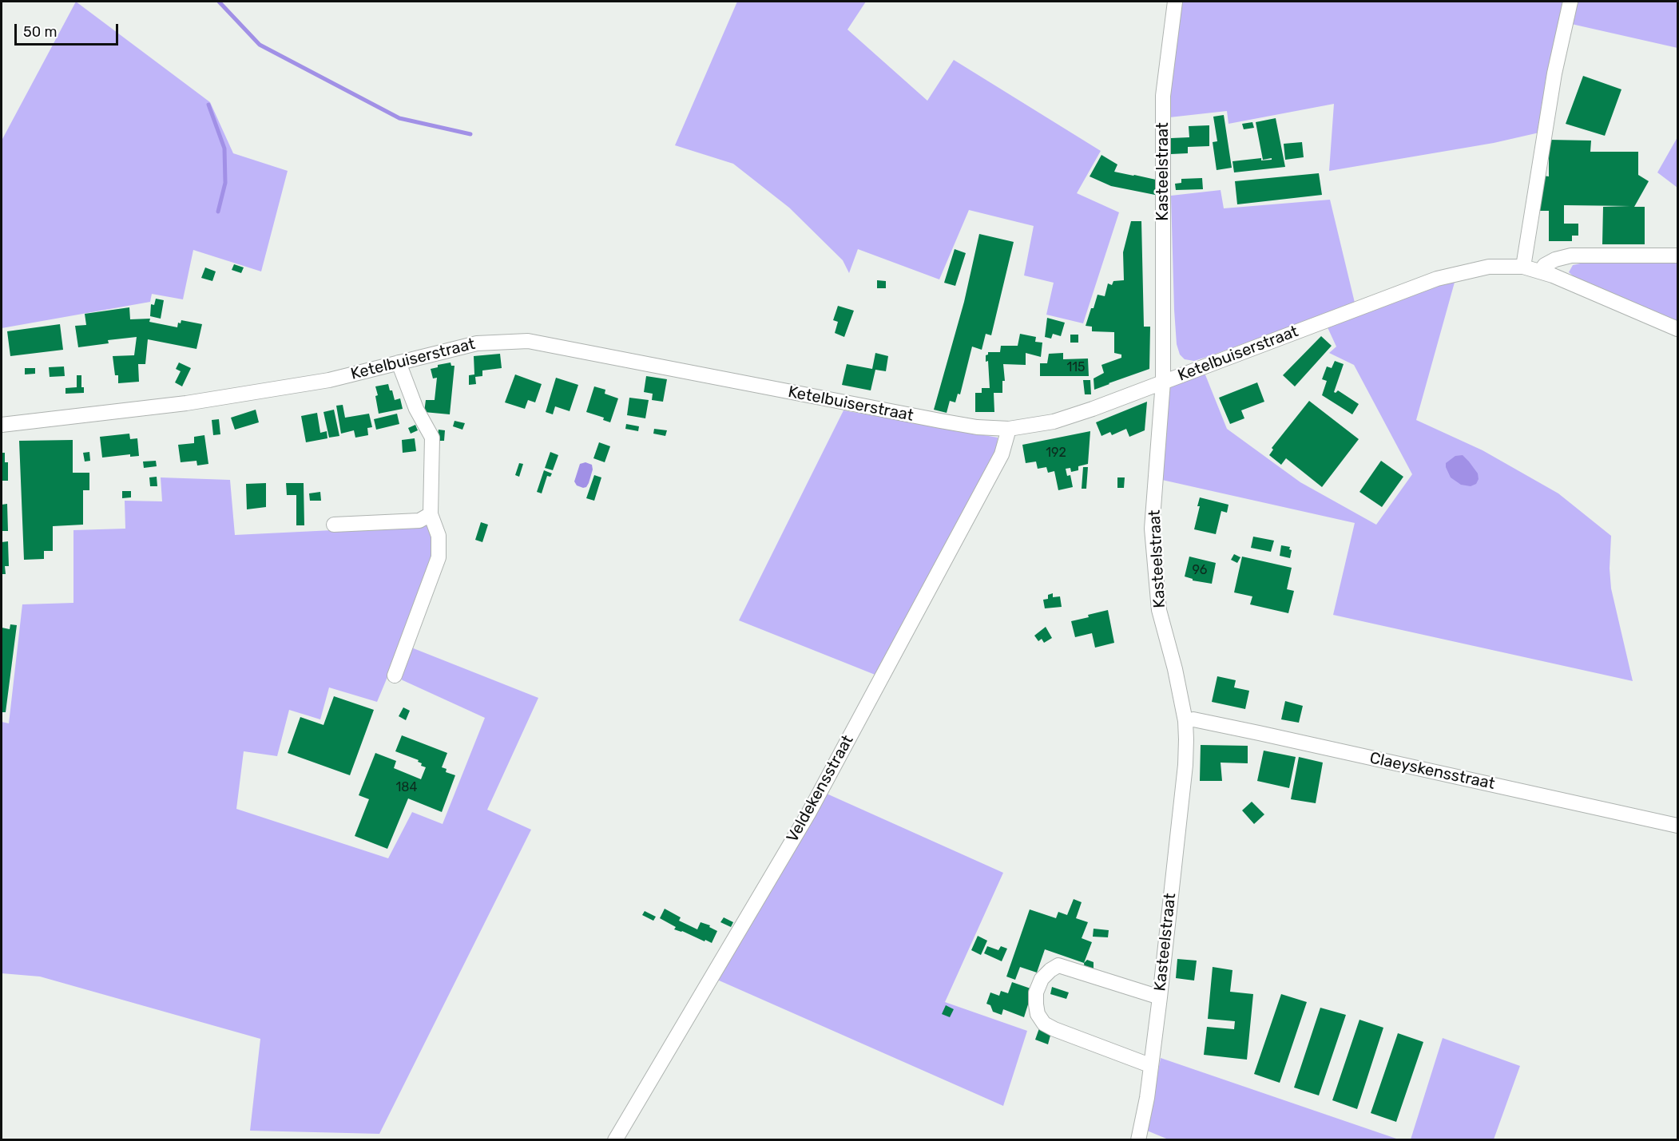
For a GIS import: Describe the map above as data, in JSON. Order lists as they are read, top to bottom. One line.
{"streets":{"street":["Kasteelstraat","Ketelbuiserstraat","Claeyskensstraat","Veldekensstraat"]},"crossings":[["Kasteelstraat","Ketelbuiserstraat"],["Kasteelstraat","Claeyskensstraat"],["Ketelbuiserstraat","Veldekensstraat"]],"house_numbers":["115","192","96","184"],"scale_bar":"50 m"}
